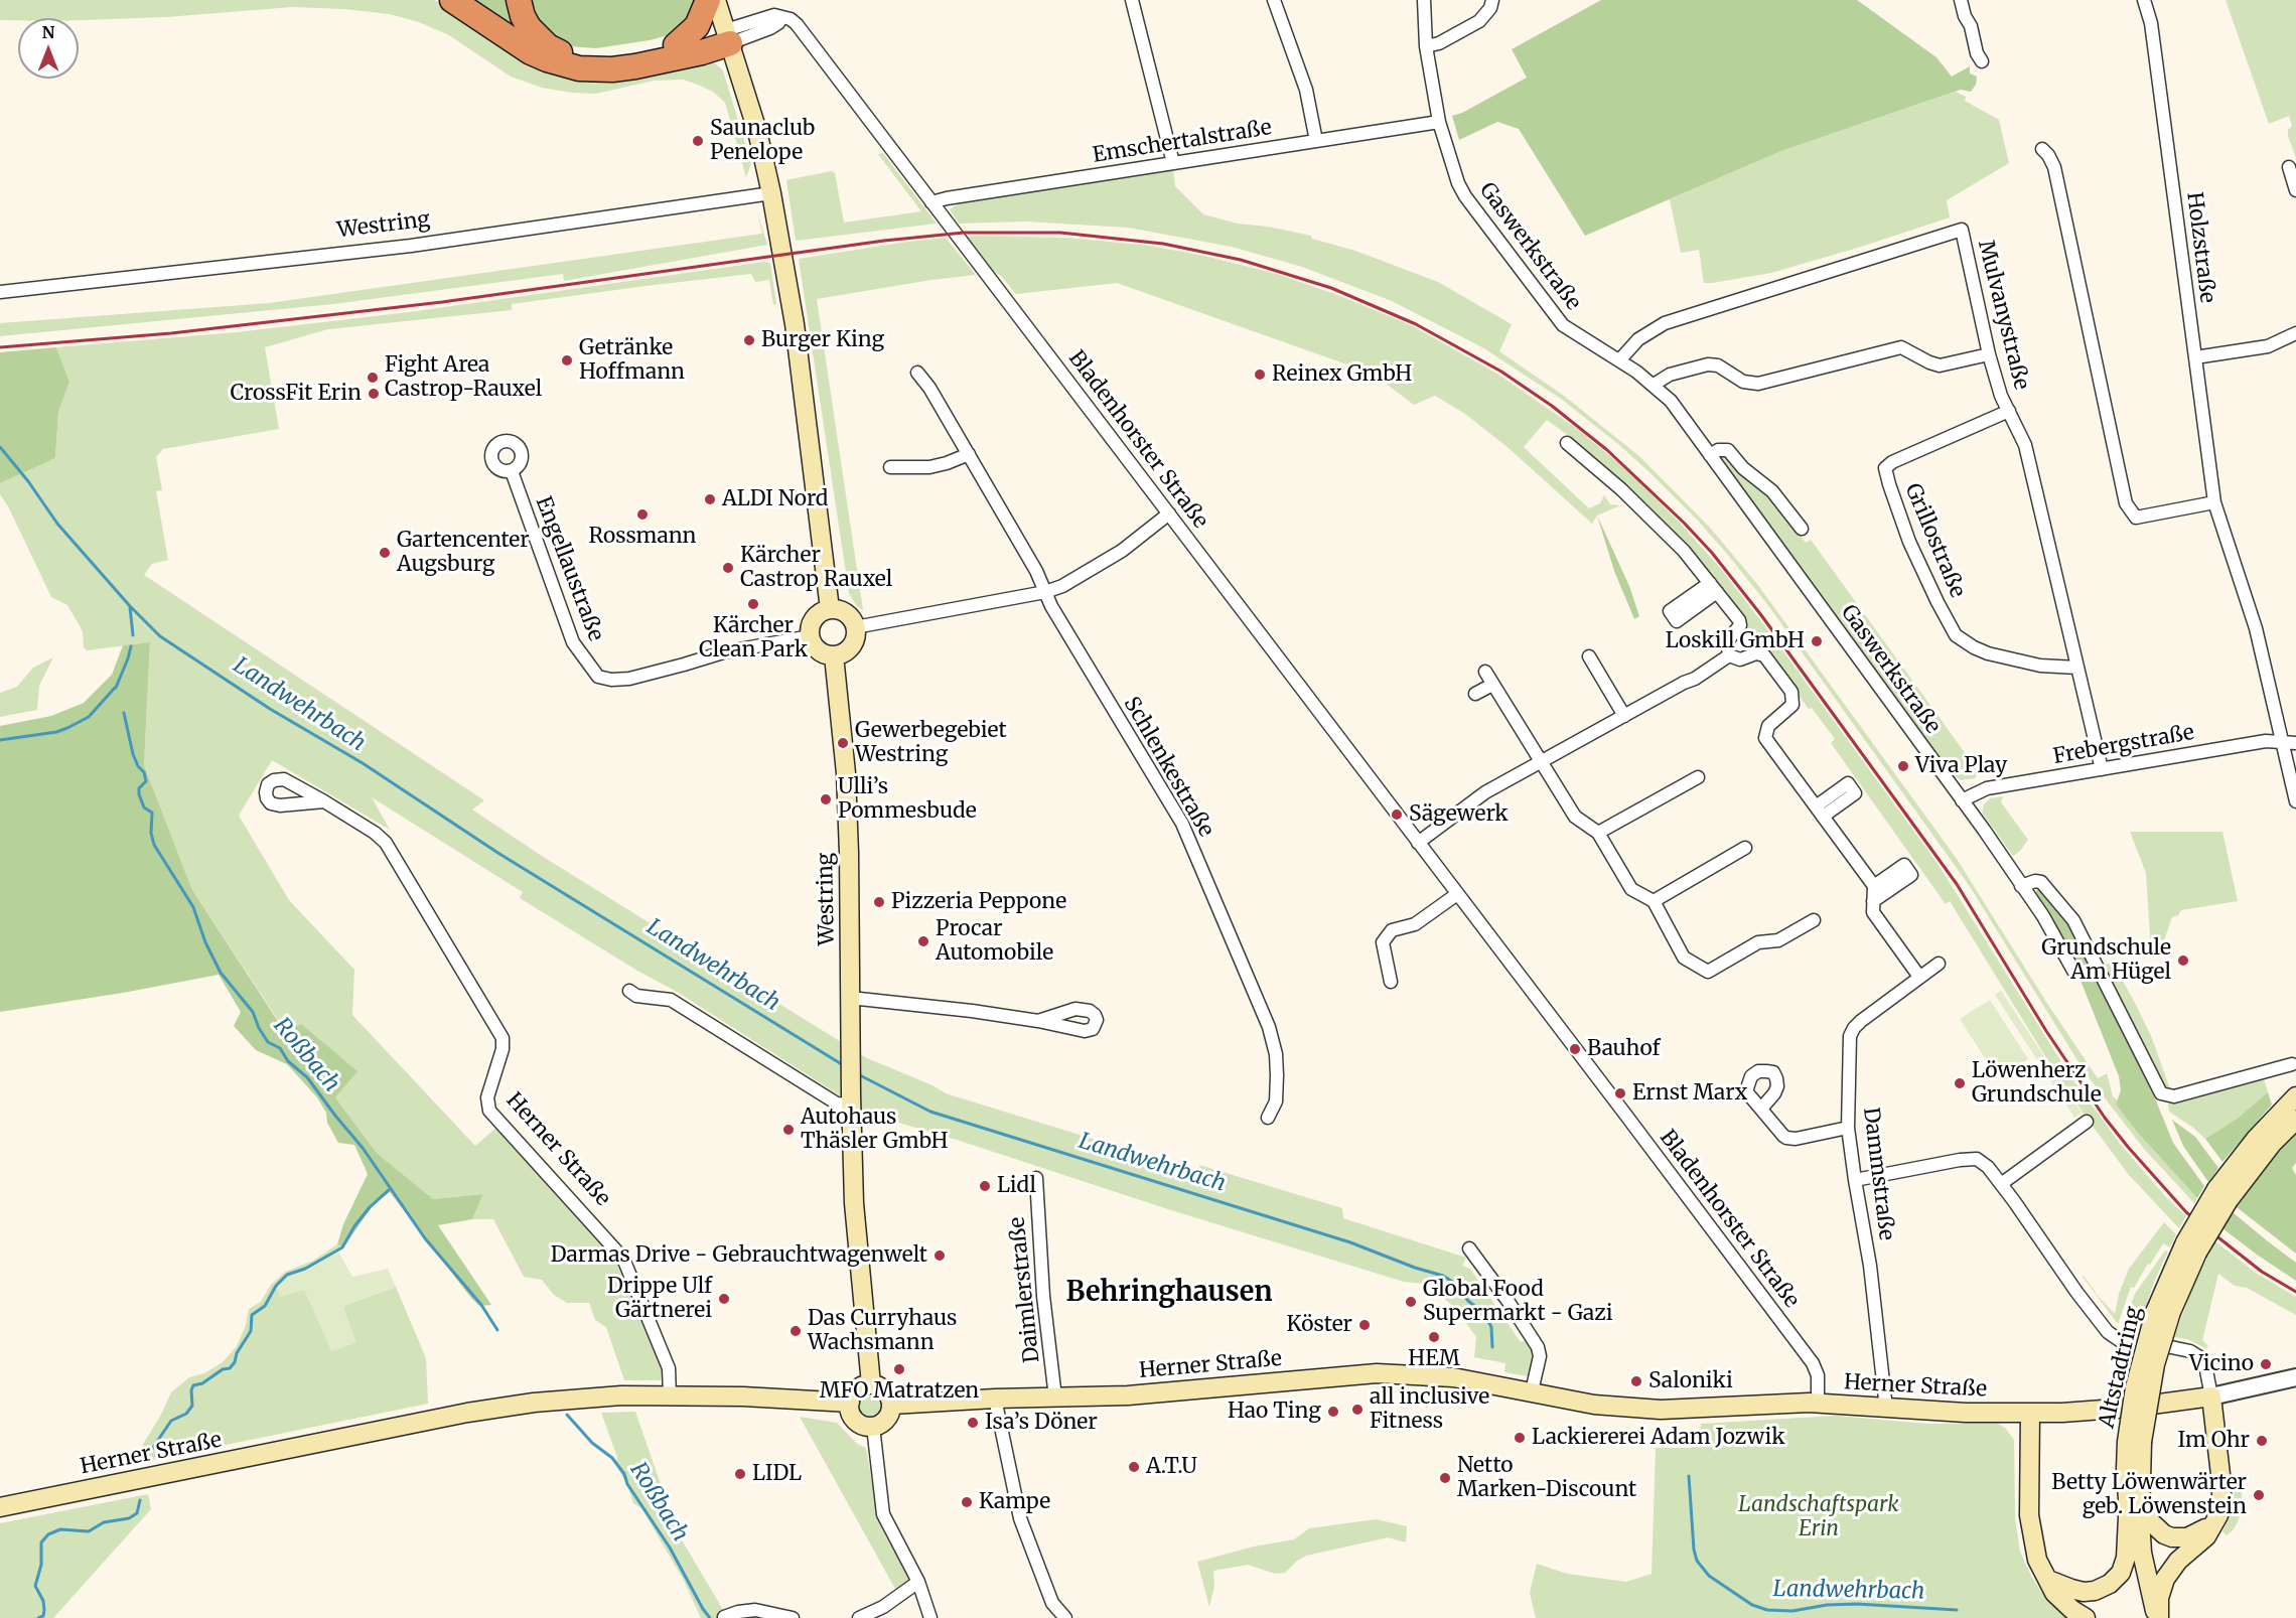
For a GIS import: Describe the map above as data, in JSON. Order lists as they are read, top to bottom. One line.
{"streets":{"main road":["Westring","Herner Straße","Altstadtring"],"street":["Emschertalstraße","Gaswerkstraße","Holzstraße","Mulvanystraße","Bladenhorster Straße","Grillostraße","Engellaustraße","Frebergstraße","Schlenkestraße","Dammstraße","Daimlerstraße"]},"crossings":[["Emschertalstraße","Gaswerkstraße"],["Emschertalstraße","Bladenhorster Straße"],["Westring","Engellaustraße"],["Westring","Herner Straße"],["Gaswerkstraße","Mulvanystraße"],["Gaswerkstraße","Frebergstraße"],["Holzstraße","Frebergstraße"],["Mulvanystraße","Grillostraße"],["Mulvanystraße","Frebergstraße"],["Bladenhorster Straße","Herner Straße"],["Herner Straße","Dammstraße"],["Herner Straße","Daimlerstraße"]],"districts":["Behringhausen"],"water":["Landwehrbach","Roßbach"],"parks":["Landschaftspark Erin"],"places":["Saunaclub Penelope","Burger King","Getränke Hoffmann","Reinex GmbH","Fight Area Castrop-Rauxel","CrossFit Erin","ALDI Nord","Rossmann","Gartencenter Augsburg","Kärcher Castrop Rauxel","Kärcher Clean Park","Loskill GmbH","Gewerbegebiet Westring","Viva Play","Ulli’s Pommesbude","Sägewerk","Pizzeria Peppone","Procar Automobile","Grundschule Am Hügel","Bauhof","Löwenherz Grundschule","Ernst Marx","Autohaus Thäsler GmbH","Lidl","Darmas Drive - Gebrauchtwagenwelt","Drippe Ulf Gärtnerei","Global Food Supermarkt - Gazi","Köster","Das Curryhaus Wachsmann","HEM","Vicino","MFO Matratzen","Saloniki","all inclusive Fitness","Hao Ting","Isa’s Döner","Lackiererei Adam Jozwik","Im Ohr","A.T.U","LIDL","Netto Marken-Discount","Betty Löwenwärter geb. Löwenstein","Kampe"],"north":"top"}
